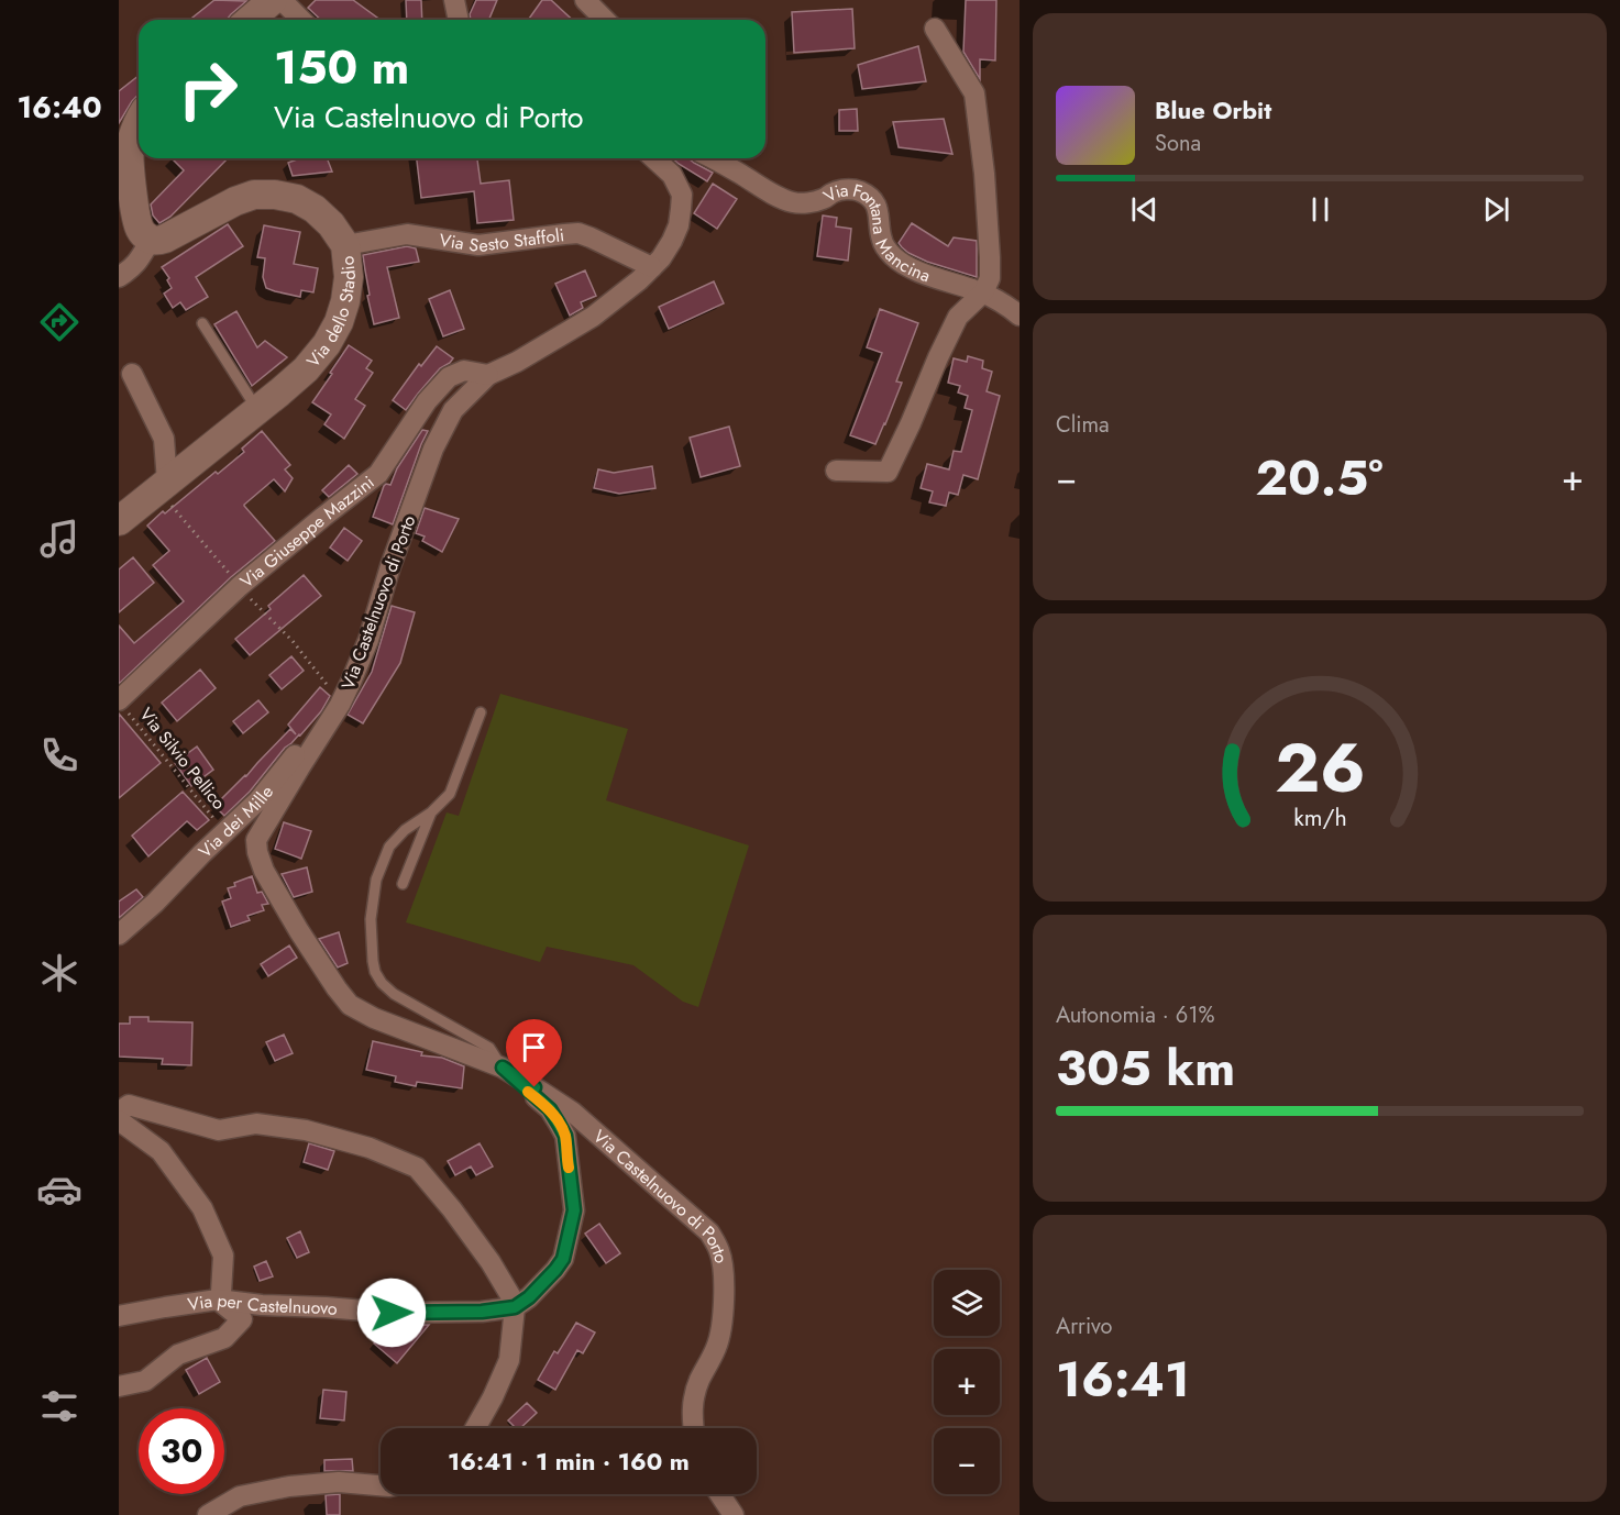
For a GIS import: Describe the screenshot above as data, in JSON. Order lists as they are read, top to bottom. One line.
{"streets":{"street":["Via Sesto Staffoli","Via Fontana Mancina","Via dello Stadio","Via Giuseppe Mazzini","Via Castelnuovo di Porto","Via dei Mille","Via per Castelnuovo"],"path":["Via Silvio Pellico"]},"crossings":[["Via Sesto Staffoli","Via dello Stadio"],["Via Sesto Staffoli","Via Castelnuovo di Porto"],["Via Giuseppe Mazzini","Via Castelnuovo di Porto"],["Via Giuseppe Mazzini","Via Silvio Pellico"],["Via Castelnuovo di Porto","Via dei Mille"],["Via Silvio Pellico","Via dei Mille"]],"page":{"tabs":"16:40","turn":["150 m","Via Castelnuovo di Porto"],"song":["Blue Orbit","Sona"],"tile":["Clima",["Autonomia · 61%","305 km"],["Arrivo","16:41"]],"heat":["−","20.5°","+"],"map_buttons":["+","−"],"limit":"30","trip":"16:41 · 1 min · 160 m","gauge":["26","km/h"]}}
